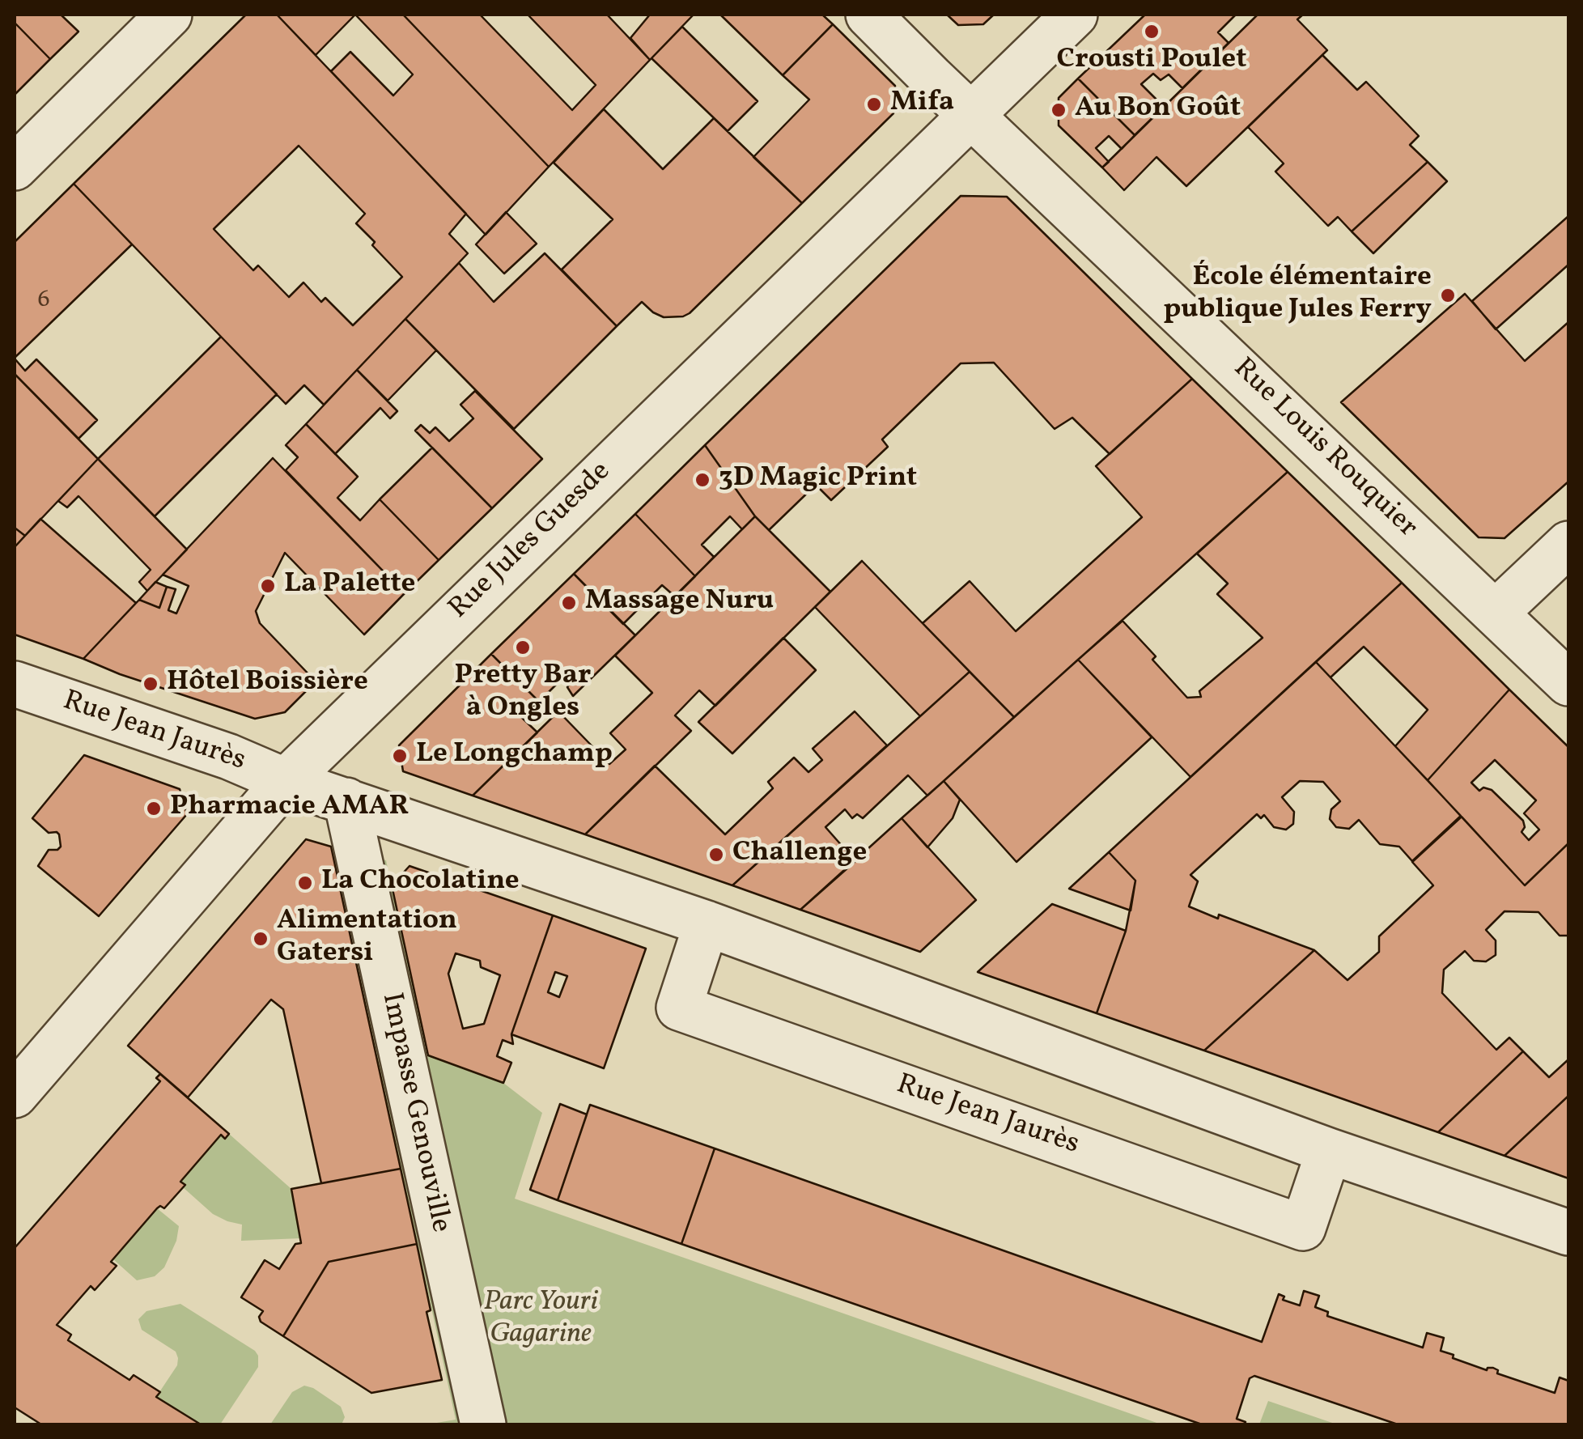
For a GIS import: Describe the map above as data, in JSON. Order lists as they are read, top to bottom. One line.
{"streets":{"street":["Rue Louis Rouquier","Rue Jules Guesde","Rue Jean Jaurès","Impasse Genouville"]},"crossings":[["Rue Louis Rouquier","Rue Jules Guesde"],["Rue Jules Guesde","Rue Jean Jaurès"],["Rue Jean Jaurès","Impasse Genouville"]],"parks":["Parc Youri Gagarine"],"places":["Crousti Poulet","Mifa","Au Bon Goût","École élémentaire publique Jules Ferry","3D Magic Print","La Palette","Massage Nuru","Pretty Bar à Ongles","Hôtel Boissière","Le Longchamp","Pharmacie AMAR","Challenge","La Chocolatine","Alimentation Gatersi"],"house_numbers":["6"]}
